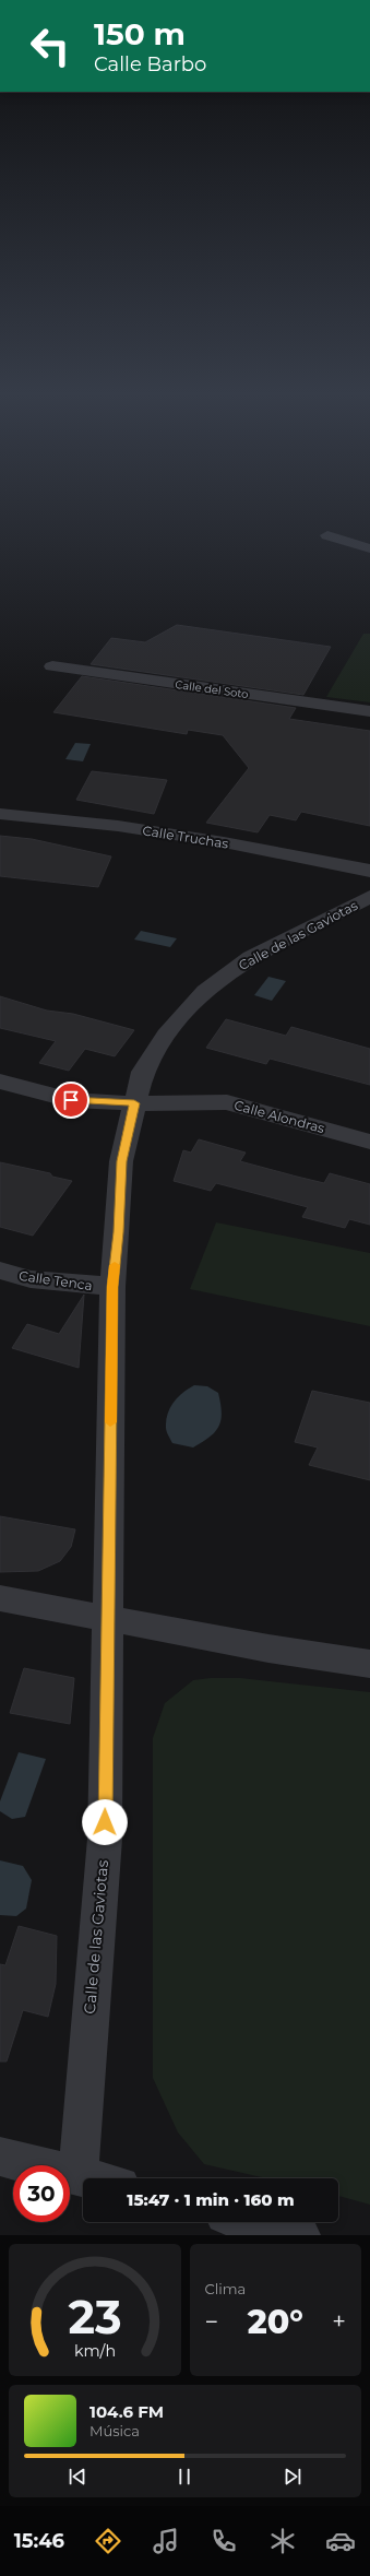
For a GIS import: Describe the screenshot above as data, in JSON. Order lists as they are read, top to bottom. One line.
{"streets":{"street":["Calle del Soto","Calle Truchas","Calle de las Gaviotas","Calle Alondras","Calle Tenca"]},"crossings":[["Calle de las Gaviotas","Calle Alondras"],["Calle de las Gaviotas","Calle Tenca"]],"page":{"turn":["150 m","Calle Barbo"],"limit":"30","trip":"15:47 · 1 min · 160 m","tile":"Clima","heat":["−","20°","+"],"song":["104.6 FM","Música"],"tabs":"15:46","gauge":["23","km/h"]}}
